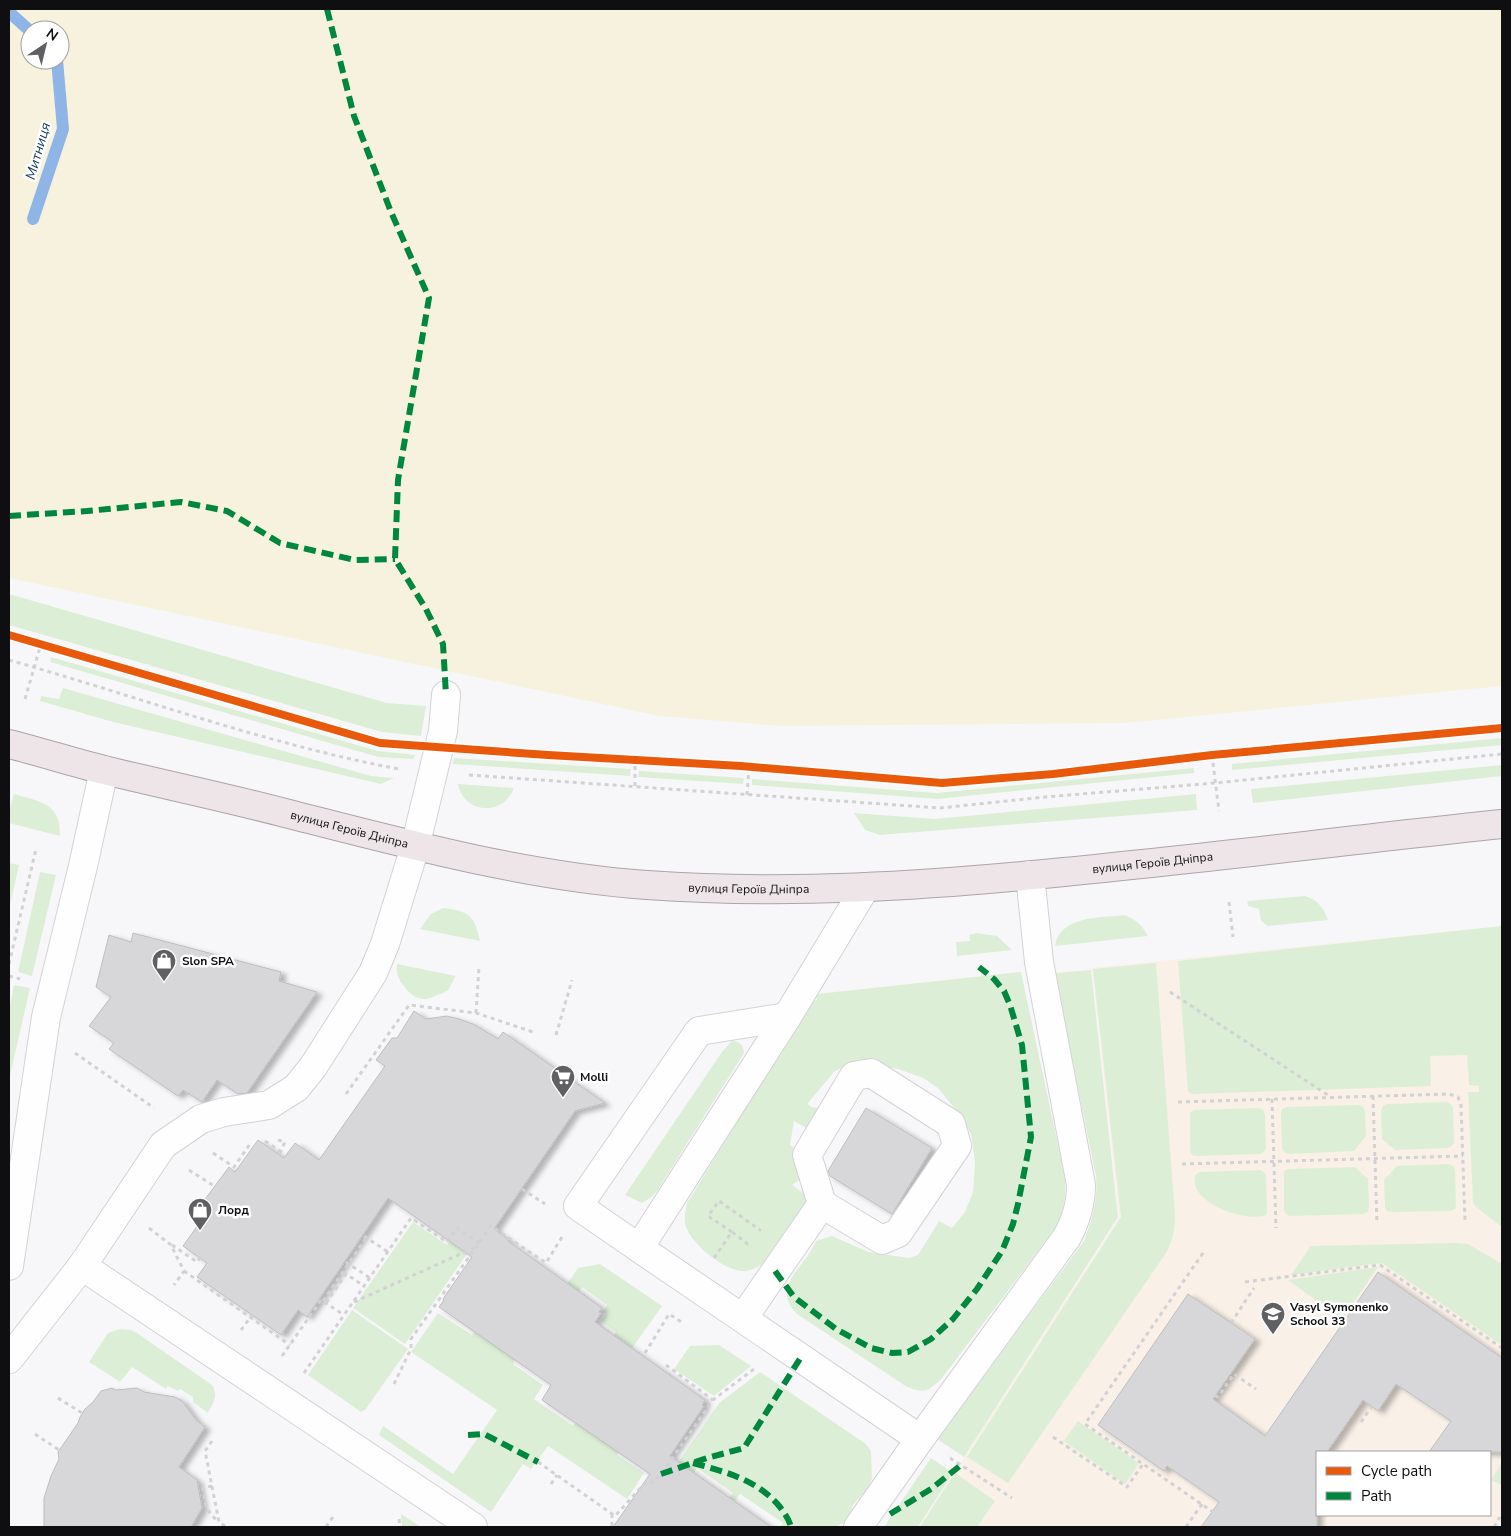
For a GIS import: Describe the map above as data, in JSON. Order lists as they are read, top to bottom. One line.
{"streets":{"main road":["вулиця Героїв Дніпра"]},"water":["Митниця"],"places":{"shop":["Slon SPA","Лорд"],"supermarket":["Molli"],"school or university":["Vasyl Symonenko School 33"]},"legend":["Cycle path","Path"],"north":"top right"}
